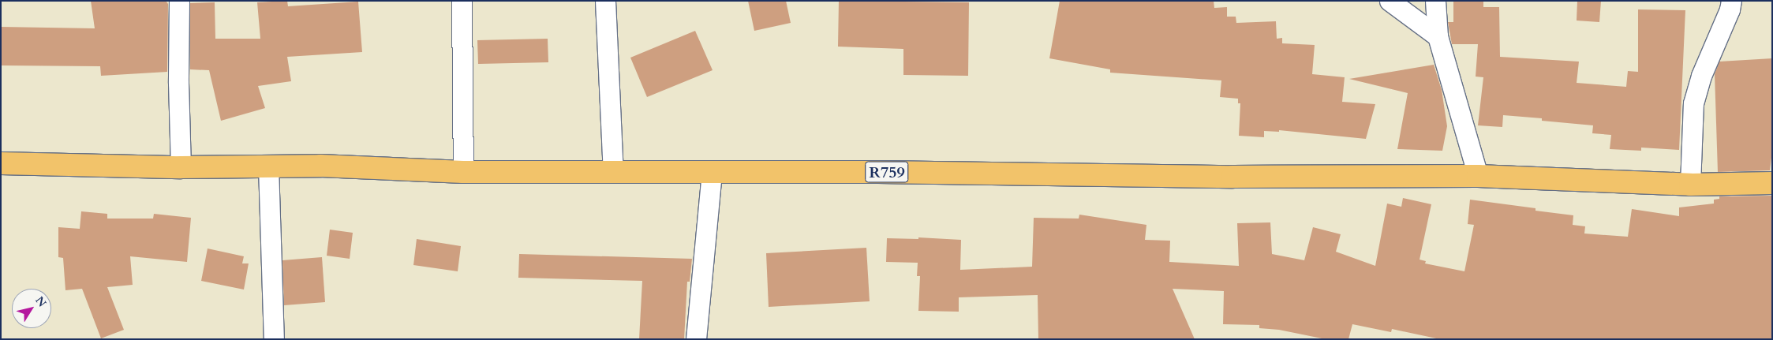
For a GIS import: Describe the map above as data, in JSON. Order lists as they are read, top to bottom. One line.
{"streets":{"main road":["R759"]},"north":"top right"}
